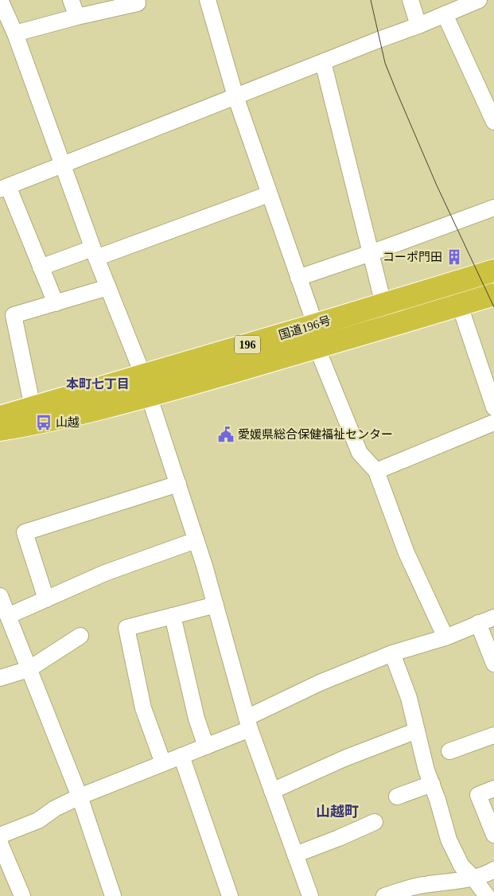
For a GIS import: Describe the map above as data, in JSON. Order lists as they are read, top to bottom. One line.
{"streets":{"highway":["国道196号","196"]},"districts":["本町七丁目","山越町"],"places":{"building":["コーポ門田"],"bus stop":["山越"],"public building":["愛媛県総合保健福祉センター"]}}
